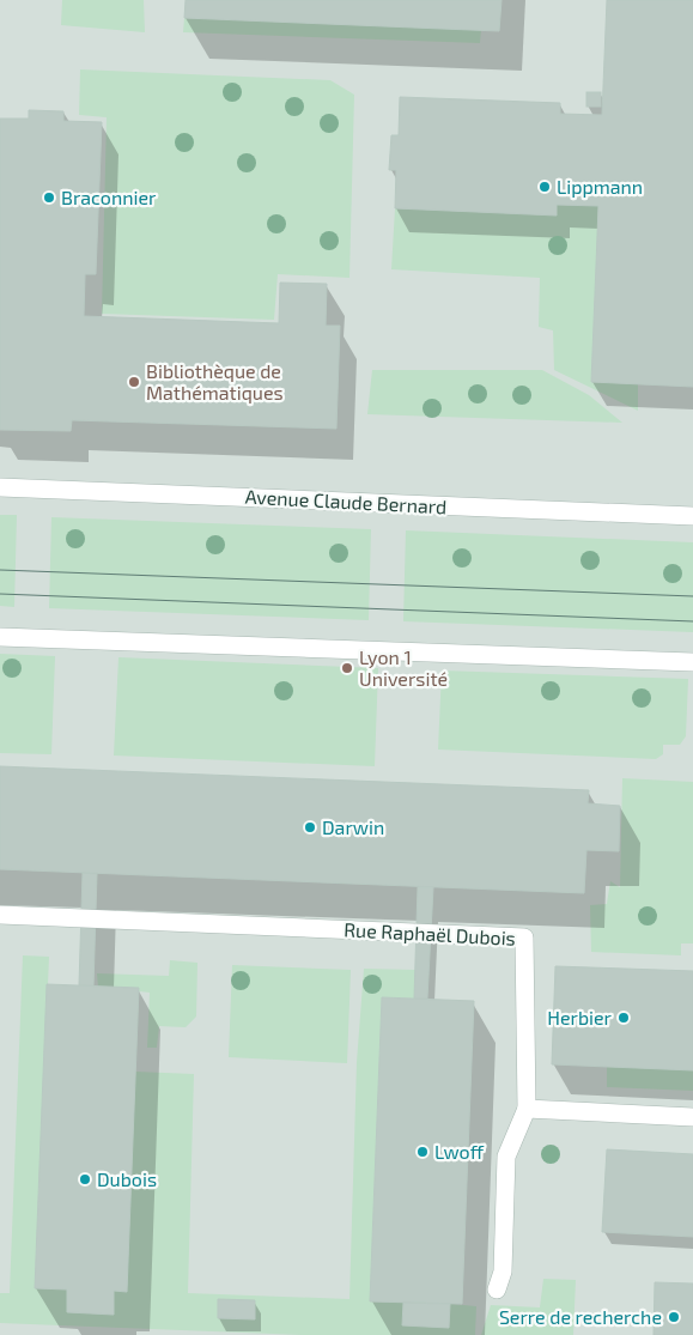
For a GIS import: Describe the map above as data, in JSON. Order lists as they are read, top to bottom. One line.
{"streets":{"street":["Avenue Claude Bernard","Rue Raphaël Dubois"]},"places":["Lippmann","Braconnier","Bibliothèque de Mathématiques","Lyon 1 Université","Darwin","Herbier","Lwoff","Dubois","Serre de recherche"]}
